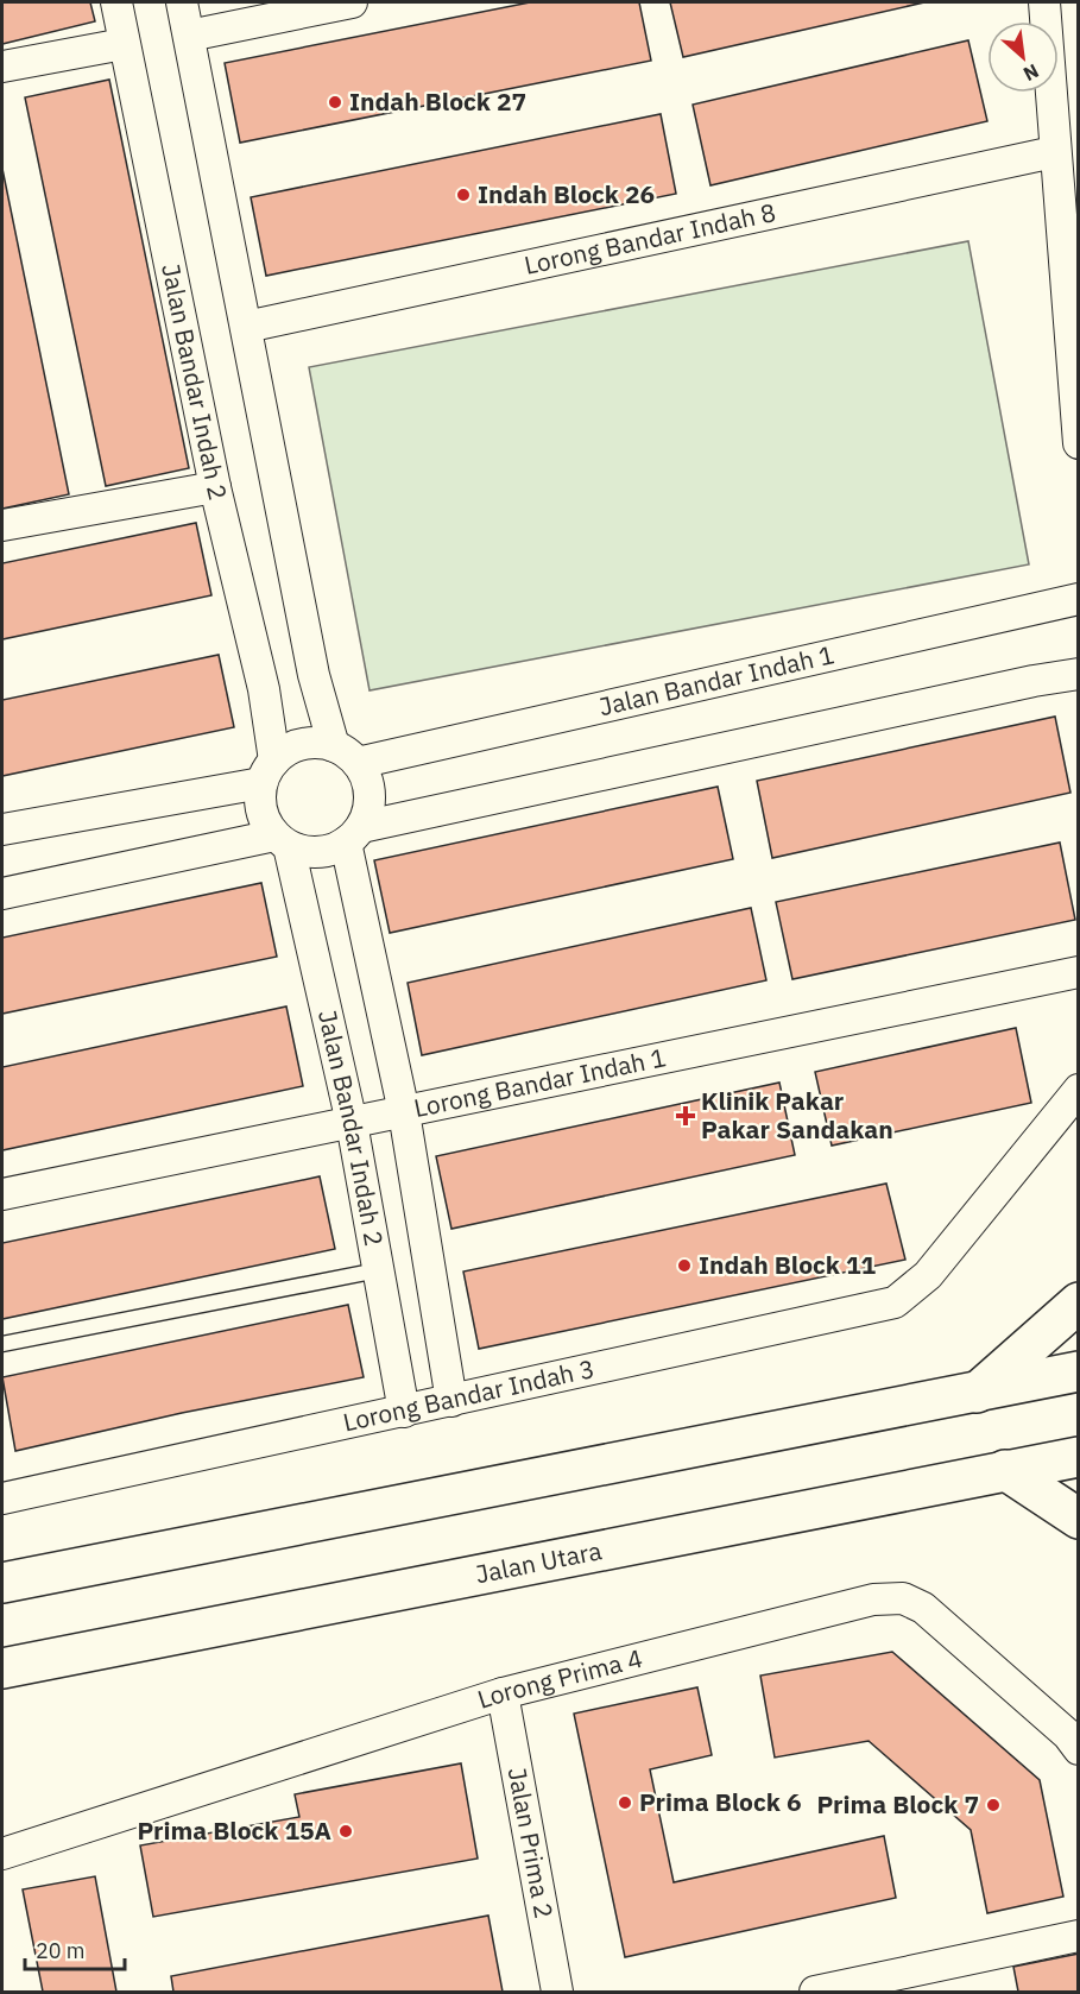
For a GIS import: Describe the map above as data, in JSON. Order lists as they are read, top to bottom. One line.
{"streets":{"highway":["Jalan Utara"],"street":["Lorong Bandar Indah 8","Jalan Bandar Indah 2","Jalan Bandar Indah 1","Lorong Bandar Indah 1","Lorong Bandar Indah 3","Lorong Prima 4","Jalan Prima 2"]},"crossings":[["Jalan Bandar Indah 2","Jalan Bandar Indah 1"],["Jalan Bandar Indah 2","Lorong Bandar Indah 1"],["Jalan Bandar Indah 2","Lorong Bandar Indah 3"],["Lorong Prima 4","Jalan Prima 2"]],"places":{"other":["Indah Block 27","Indah Block 26","Indah Block 11","Prima Block 6","Prima Block 7","Prima Block 15A"],"health":["Klinik Pakar Pakar Sandakan"]},"scale_bar":"20 m","north":"bottom right"}
